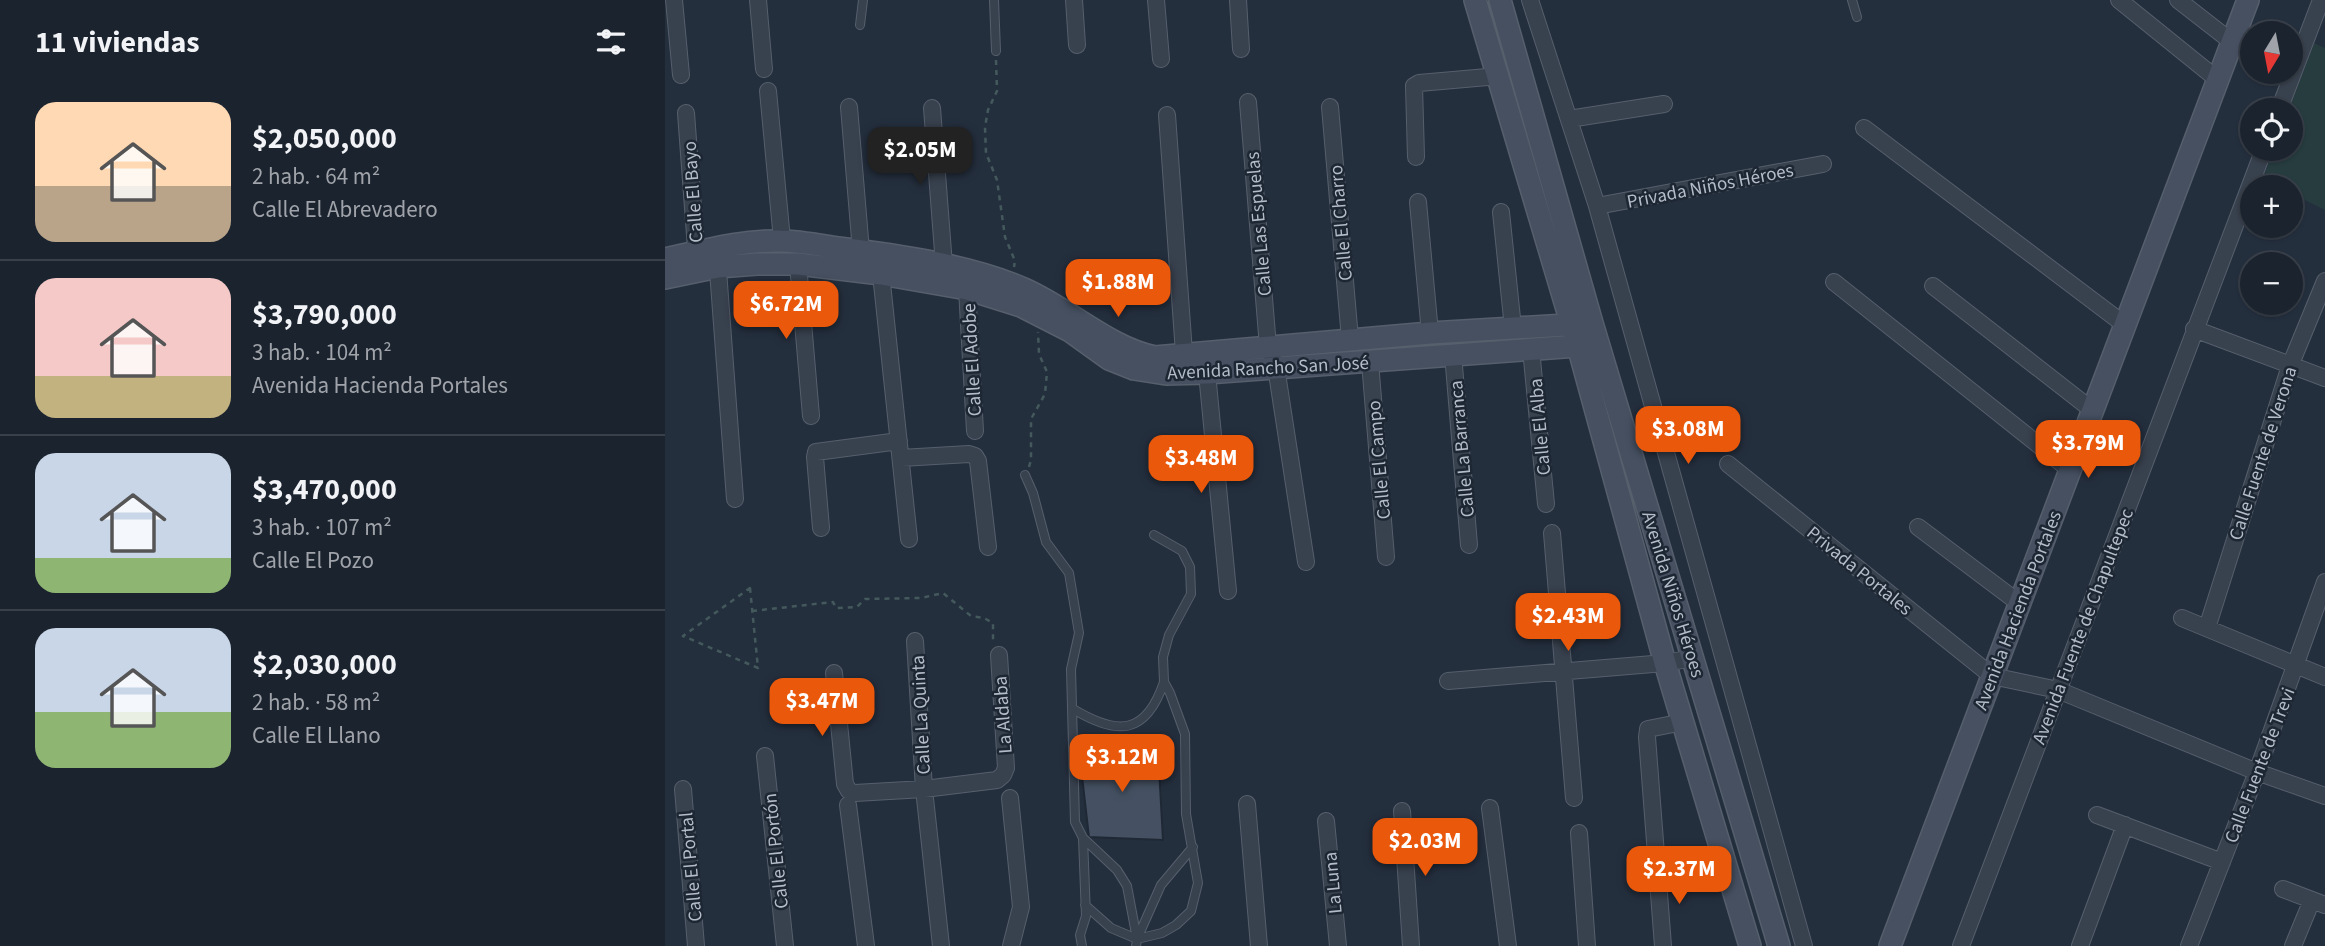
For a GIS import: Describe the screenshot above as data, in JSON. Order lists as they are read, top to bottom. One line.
{"streets":{"main road":["Avenida Rancho San José","Avenida Niños Héroes","Avenida Hacienda Portales"],"street":["Privada Niños Héroes","Calle El Bayo","Calle El Charro","Calle Las Espuelas","Calle El Adobe","Calle El Alba","Calle La Barranca","Calle Fuente de Verona","Calle El Campo","Privada Portales","Avenida Fuente de Chapultepec","Calle La Quinta","La Aldaba","Calle Fuente de Trevi","Calle El Portón","Calle El Portal","La Luna"]},"crossings":[["Calle El Bayo","Avenida Rancho San José"],["Calle El Charro","Avenida Rancho San José"],["Calle Las Espuelas","Avenida Rancho San José"],["Calle El Adobe","Avenida Rancho San José"],["Avenida Rancho San José","Calle El Alba"],["Avenida Rancho San José","Calle La Barranca"],["Avenida Rancho San José","Calle El Campo"],["Avenida Rancho San José","Avenida Niños Héroes"],["Privada Portales","Avenida Hacienda Portales"],["Calle La Quinta","La Aldaba"]],"north":"bottom","page":{"heading":"11 viviendas","map_buttons":["+","−"],"list":[{"name":"$2,050,000","note":"2 hab. · 64 m² · Calle El Abrevadero"},{"name":"$3,790,000","note":"3 hab. · 104 m² · Avenida Hacienda Portales"},{"name":"$3,470,000","note":"3 hab. · 107 m² · Calle El Pozo"},{"name":"$2,030,000","note":"2 hab. · 58 m² · Calle El Llano"}],"price":["$2.05M","$1.88M","$6.72M","$3.08M","$3.79M","$3.48M","$2.43M","$3.47M","$3.12M","$2.03M","$2.37M"]}}
